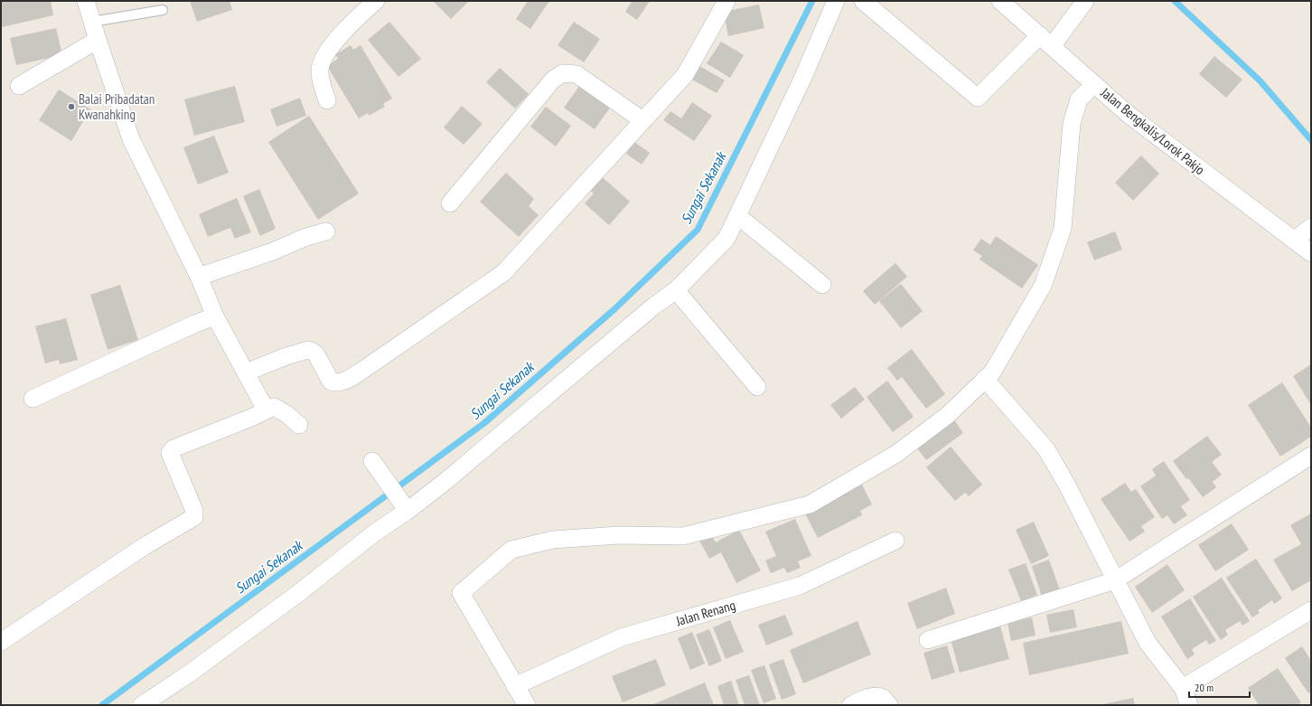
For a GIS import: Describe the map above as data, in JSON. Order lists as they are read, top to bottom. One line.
{"streets":{"street":["Jalan Bengkalis/Lorok Pakjo","Jalan Renang"]},"water":["Sungai Sekanak"],"places":["Balai Pribadatan Kwanahking"],"scale_bar":"20 m"}
